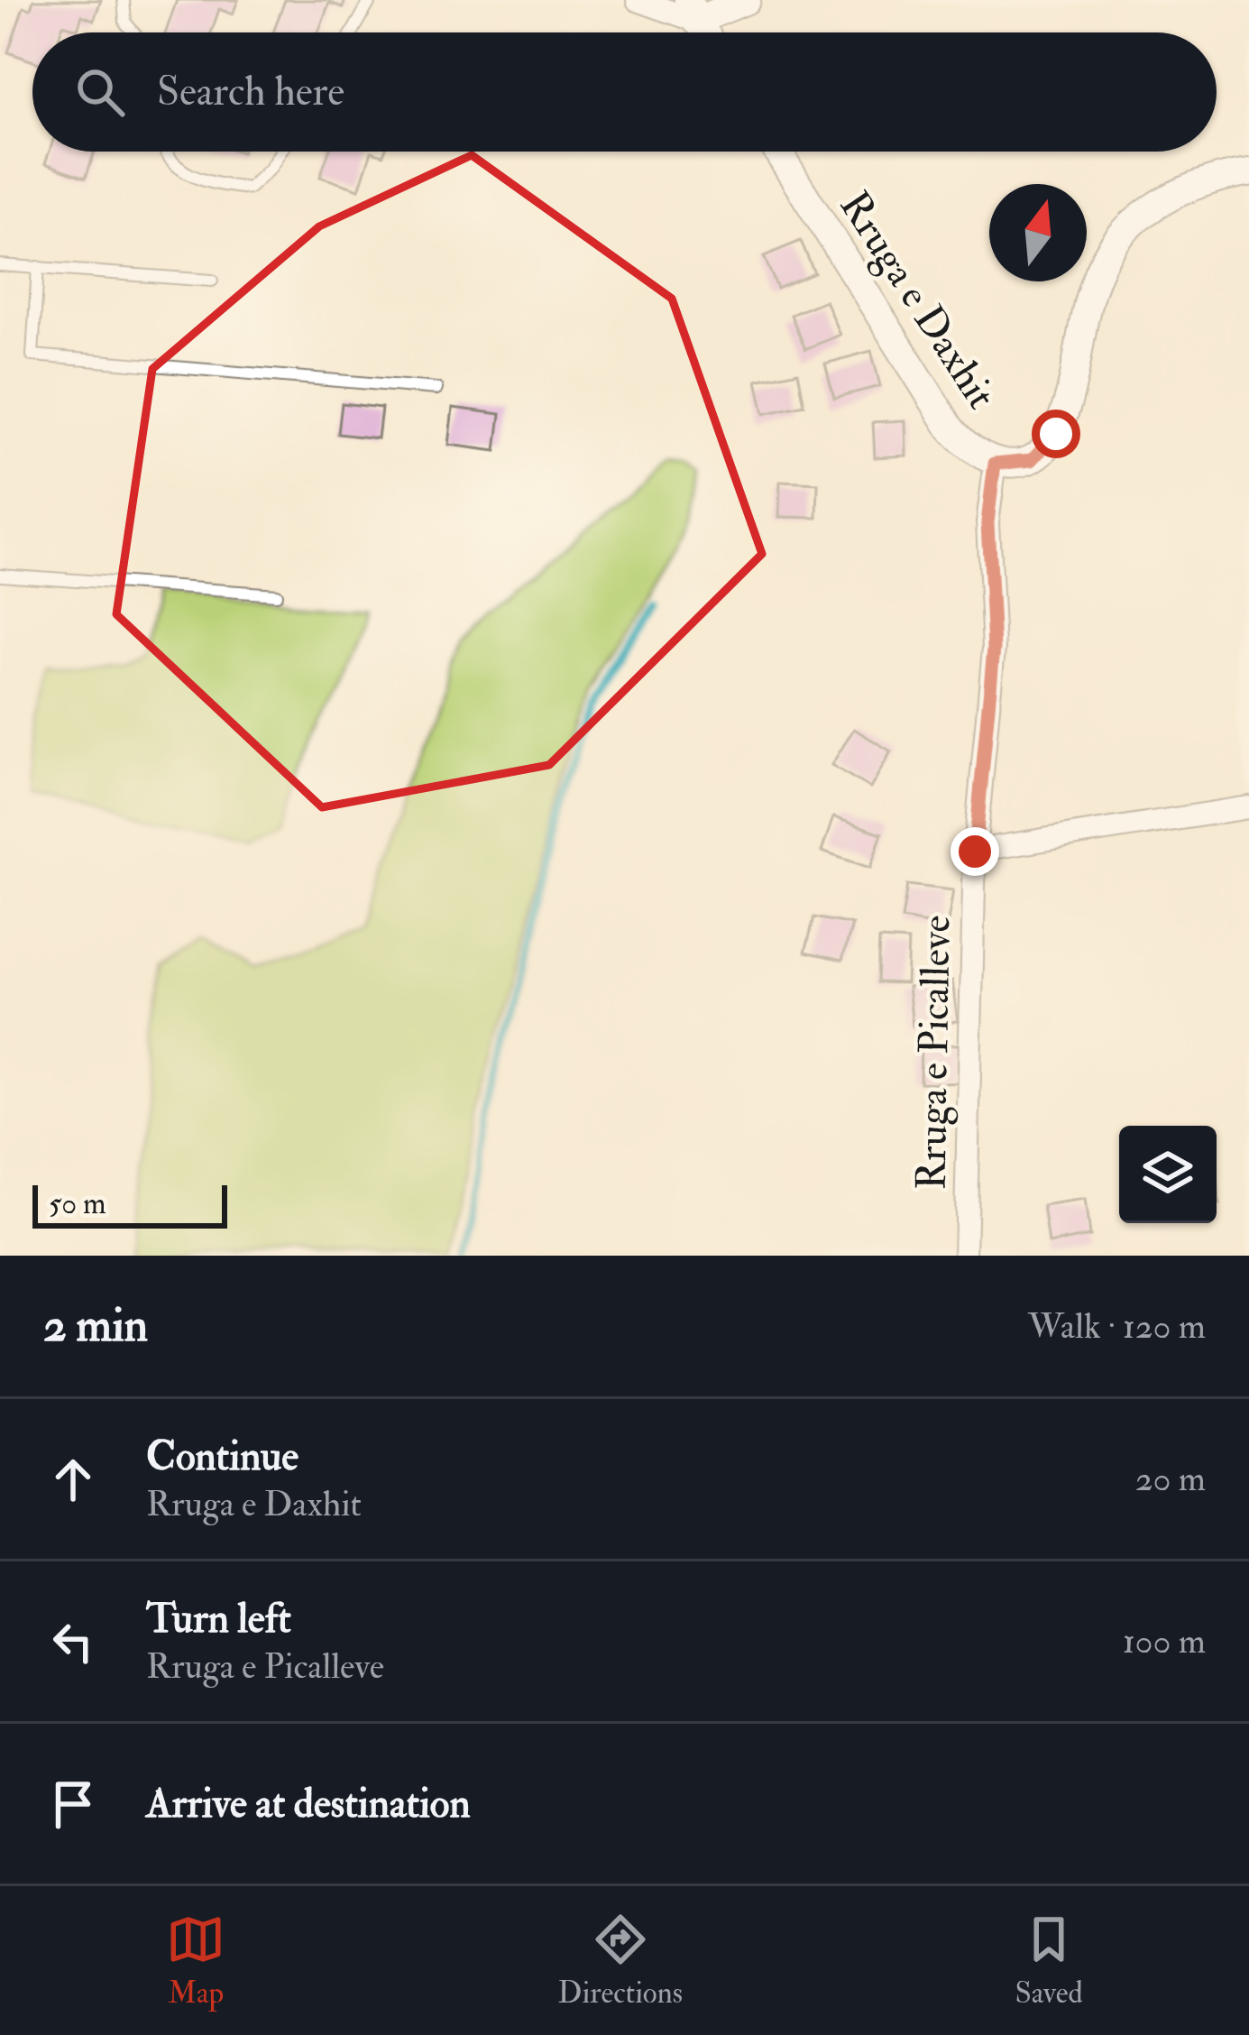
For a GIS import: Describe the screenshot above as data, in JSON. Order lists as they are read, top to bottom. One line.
{"streets":{"street":["Rruga e Daxhit","Rruga e Picalleve"]},"crossings":[["Rruga e Daxhit","Rruga e Picalleve"]],"scale_bar":"50 m","north":"top","page":{"search":"Search here","scale":"50 m","heading":["2 min","Walk · 120 m"],"list":[["Continue","Rruga e Daxhit","20 m"],["Turn left","Rruga e Picalleve","100 m"],"Arrive at destination"],"nav":["Map","Directions","Saved"]}}
